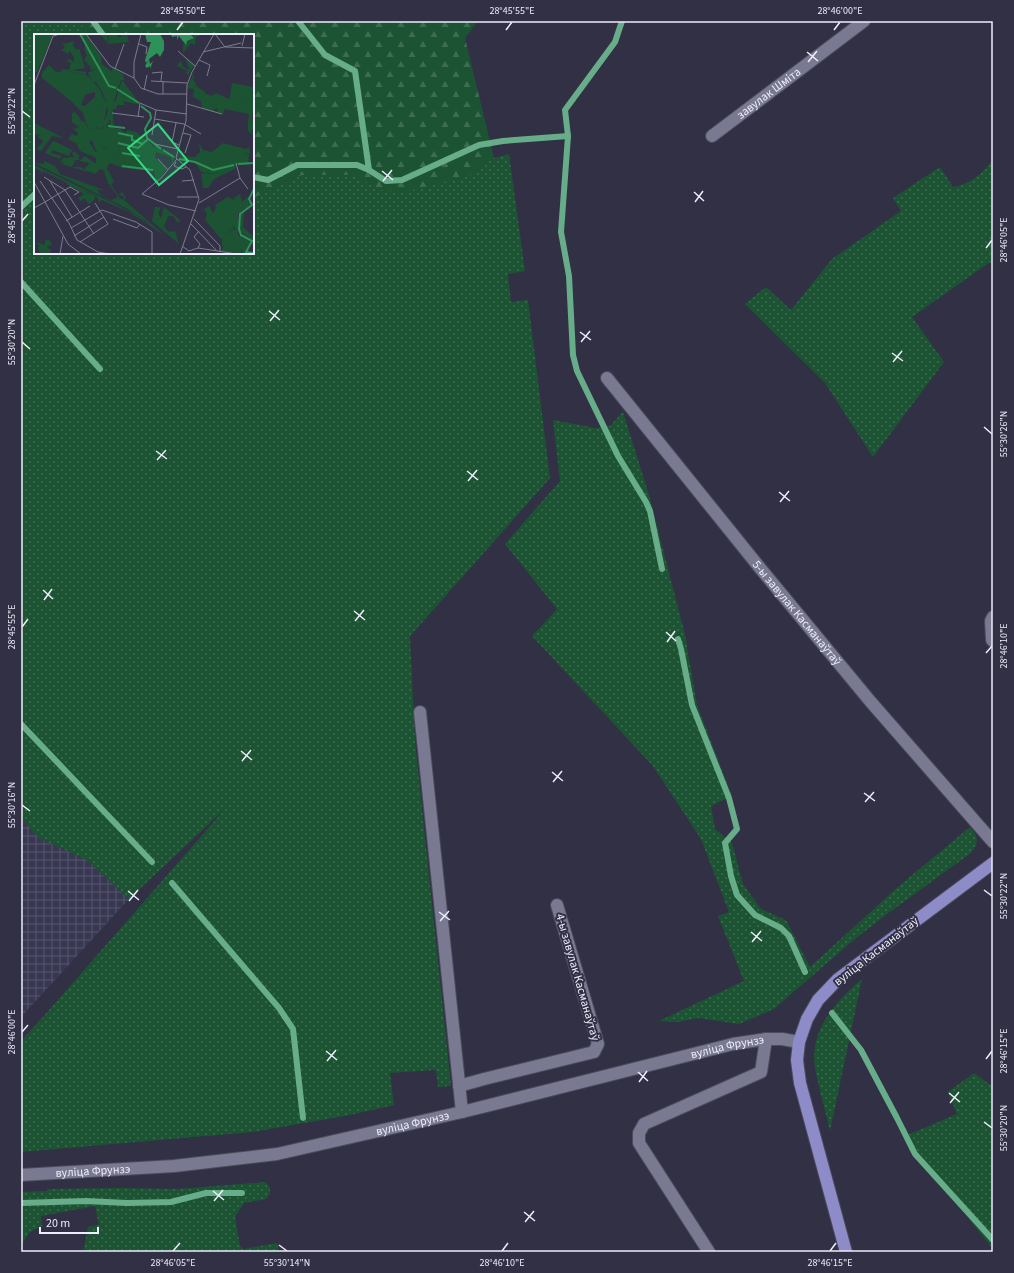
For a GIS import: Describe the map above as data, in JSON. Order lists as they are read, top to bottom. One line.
{"streets":{"main road":["вуліца Касманаўтаў"],"street":["завулак Шміта","5-ы завулак Касманаўтаў","4-ы завулак Касманаўтаў","вуліца Фрунзэ"]},"crossings":[["вуліца Касманаўтаў","вуліца Фрунзэ"]],"scale_bar":"20 m","coordinates":["28°45'50\"E","28°45'55\"E","28°46'00\"E","55°30'22\"N","28°46'05\"E","55°30'20\"N","55°30'26\"N","28°46'10\"E","55°30'16\"N","28°46'15\"E","55°30'14\"N"]}
